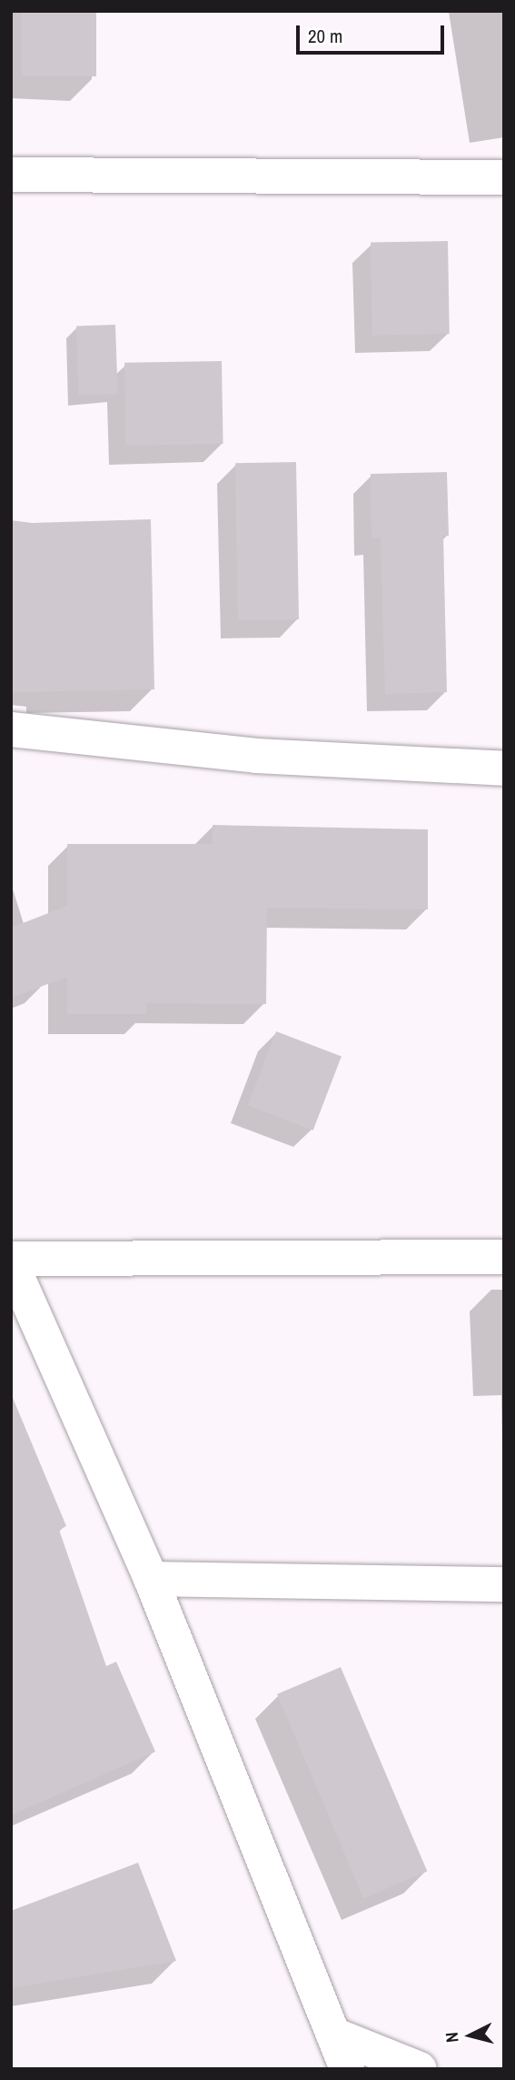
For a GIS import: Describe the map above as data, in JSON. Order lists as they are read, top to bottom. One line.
{"scale_bar":"20 m","north":"left"}
